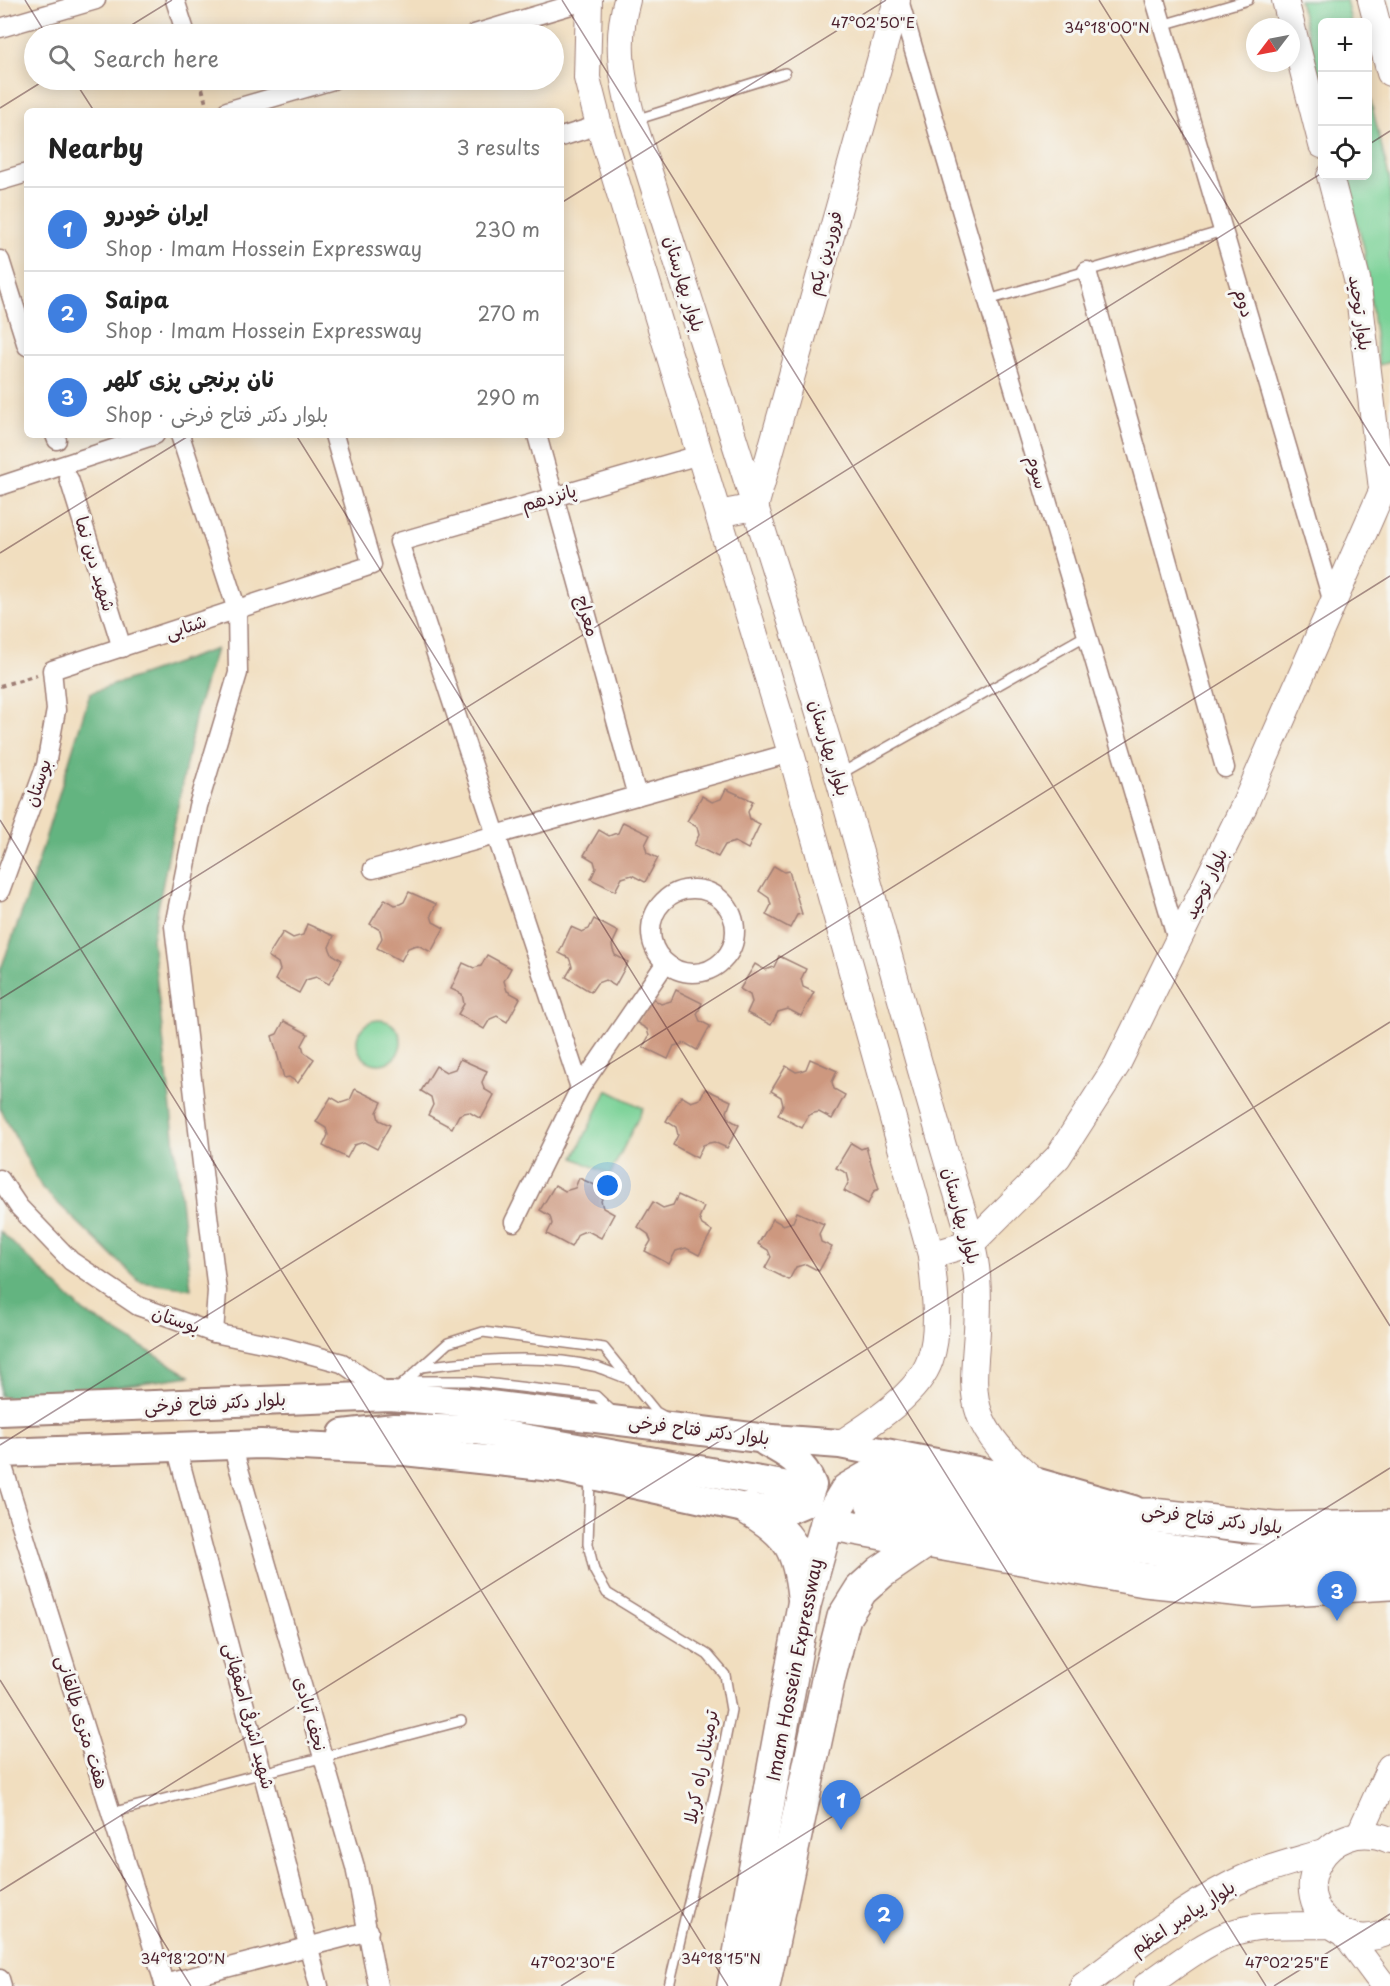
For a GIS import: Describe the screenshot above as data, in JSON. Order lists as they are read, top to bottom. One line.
{"streets":{"highway":["بلوار دکتر فتاح فرخی","Imam Hossein Expressway"],"main road":["فروردین یکم","بلوار بهارستان","بلوار توحید","بلوار پیامبر اعظم"],"street":["دوم","سوم","پانزدهم","شهید دین نما","معراج","شتابی","بوستان","نجف آبادی","شهید اشرفی اصفهانی","هفت متری طالقانی"],"lane":["ترمینال راه کربلا"]},"crossings":[["فروردین یکم","بلوار بهارستان"],["فروردین یکم","سوم"],["بلوار بهارستان","بلوار توحید"],["بلوار بهارستان","پانزدهم"],["بلوار بهارستان","بلوار دکتر فتاح فرخی"],["دوم","بلوار توحید"],["بلوار توحید","سوم"],["پانزدهم","معراج"],["شهید دین نما","شتابی"],["شتابی","بوستان"],["بوستان","بلوار دکتر فتاح فرخی"],["بلوار دکتر فتاح فرخی","Imam Hossein Expressway"]],"north":"bottom left","page":{"map_buttons":["+","−"],"search":"Search here","heading":["Nearby","3 results"],"list":[{"mark":"1","name":"ایران خودرو","note":"Shop · Imam Hossein Expressway","value":"230 m"},{"mark":"2","name":"Saipa","note":"Shop · Imam Hossein Expressway","value":"270 m"},{"mark":"3","name":"نان برنجی پزی کلهر","note":"Shop · بلوار دکتر فتاح فرخی","value":"290 m"}],"pins":["3","1","2"]},"coordinates":["47°02'50\"E","34°18'00\"N","34°18'20\"N","34°18'15\"N","47°02'30\"E","47°02'25\"E"]}
